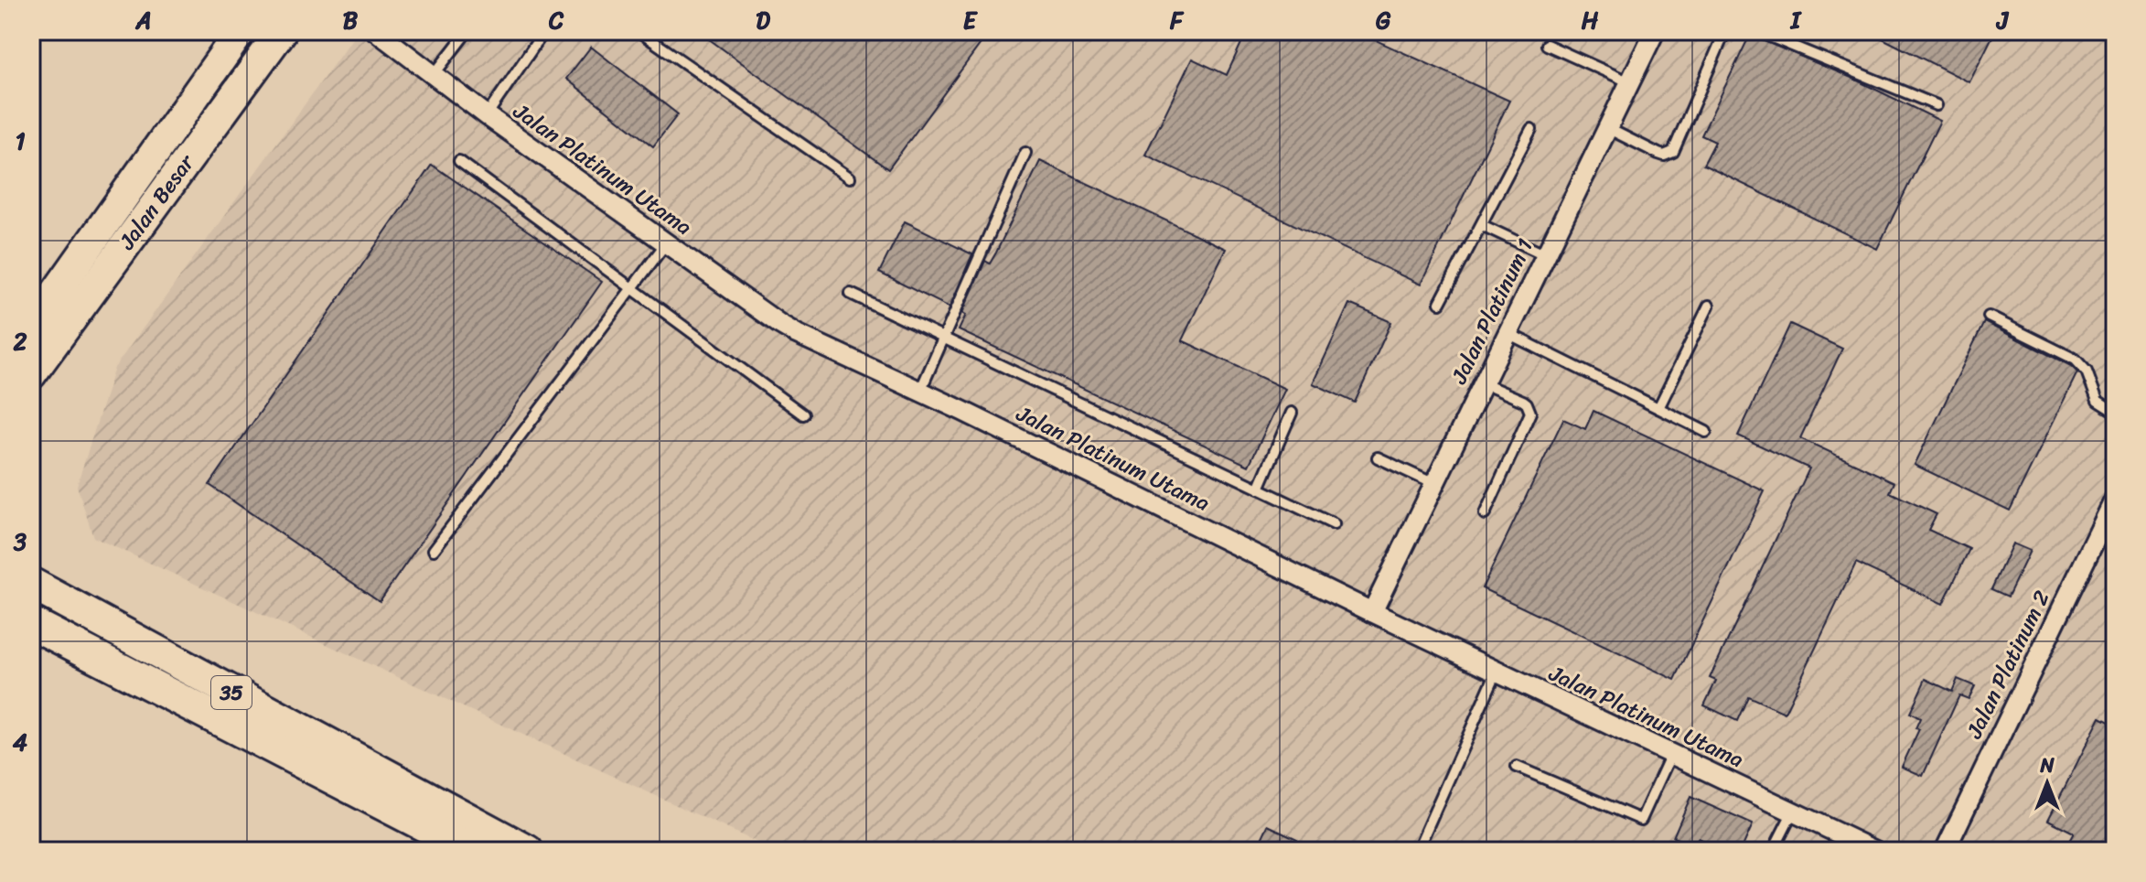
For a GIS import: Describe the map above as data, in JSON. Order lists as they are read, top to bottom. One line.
{"streets":{"highway":["35"],"main road":["Jalan Besar"],"street":["Jalan Platinum Utama","Jalan Platinum 1","Jalan Platinum 2"]},"crossings":[["Jalan Platinum Utama","Jalan Platinum 1"]],"north":"top","grid":{"columns":["A","B","C","D","E","F","G","H","I","J"],"rows":["1","2","3","4"]}}
